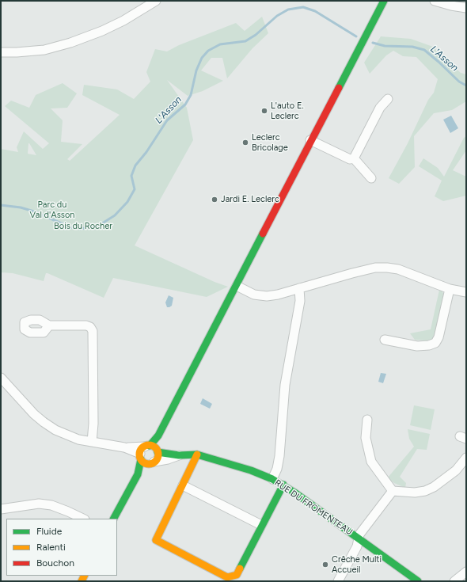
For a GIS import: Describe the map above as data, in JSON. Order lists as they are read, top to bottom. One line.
{"streets":{"main road":["RUE DU FROMENTEAU"]},"water":["L'Asson"],"parks":["Parc du Val d'Asson","Bois du Rocher"],"places":["L'auto E. Leclerc","Leclerc Bricolage","Jardi E. Leclerc","Crêche Multi Accueil"],"legend":["Fluide","Ralenti","Bouchon"]}
